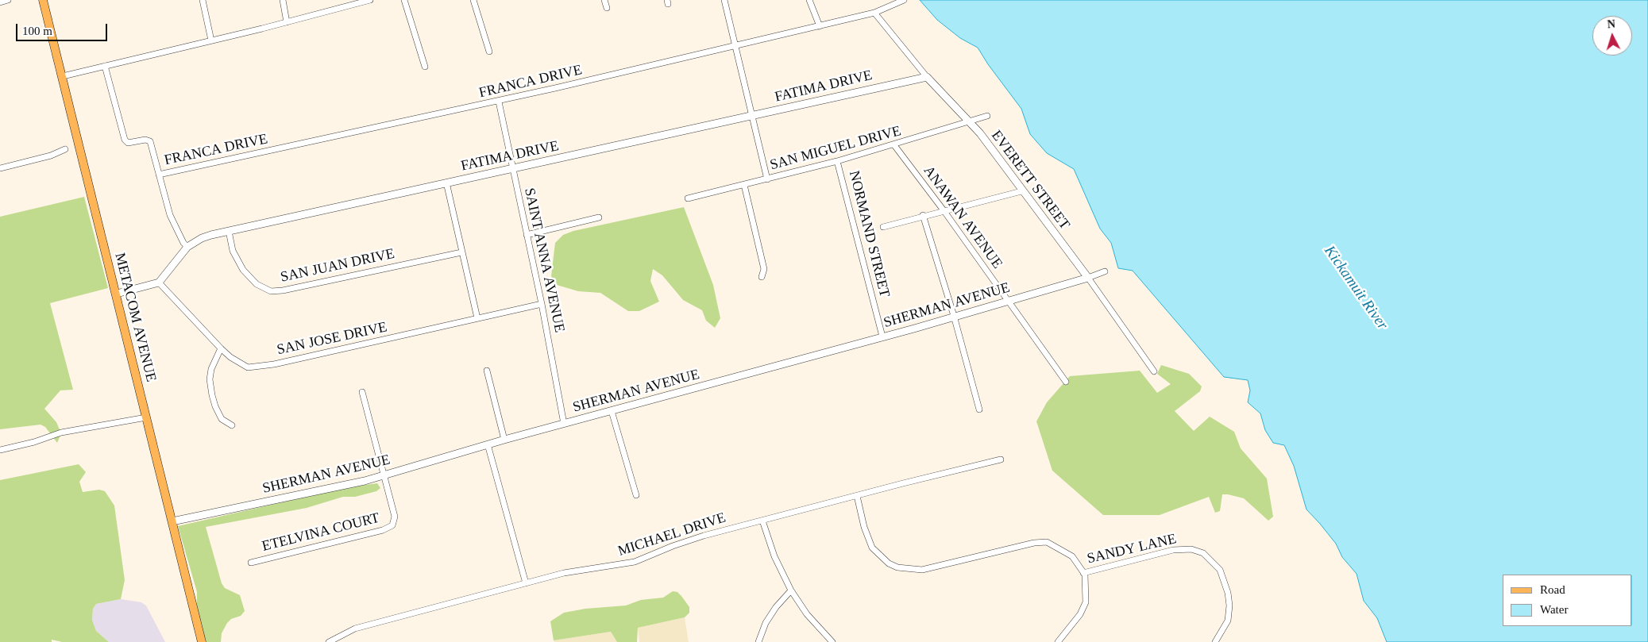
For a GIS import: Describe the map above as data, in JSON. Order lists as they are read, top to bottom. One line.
{"streets":{"main road":["METACOM AVENUE"],"street":["FRANCA DRIVE","FATIMA DRIVE","SAN MIGUEL DRIVE","EVERETT STREET","ANAWAN AVENUE","NORMAND STREET","SAINT ANNA AVENUE","SAN JUAN DRIVE","SHERMAN AVENUE","SAN JOSE DRIVE","ETELVINA COURT","MICHAEL DRIVE","SANDY LANE"]},"crossings":[["FRANCA DRIVE","EVERETT STREET"],["FRANCA DRIVE","SAINT ANNA AVENUE"],["FATIMA DRIVE","EVERETT STREET"],["FATIMA DRIVE","SAINT ANNA AVENUE"],["FATIMA DRIVE","SAN JUAN DRIVE"],["FATIMA DRIVE","SAN JOSE DRIVE"],["SAN MIGUEL DRIVE","EVERETT STREET"],["SAN MIGUEL DRIVE","ANAWAN AVENUE"],["SAN MIGUEL DRIVE","NORMAND STREET"],["EVERETT STREET","SHERMAN AVENUE"],["ANAWAN AVENUE","SHERMAN AVENUE"],["NORMAND STREET","SHERMAN AVENUE"],["SAINT ANNA AVENUE","SHERMAN AVENUE"],["SAINT ANNA AVENUE","SAN JOSE DRIVE"],["SHERMAN AVENUE","METACOM AVENUE"],["SHERMAN AVENUE","ETELVINA COURT"]],"water":["Kickamuit River"],"legend":["Road","Water"],"scale_bar":"100 m","north":"top"}
